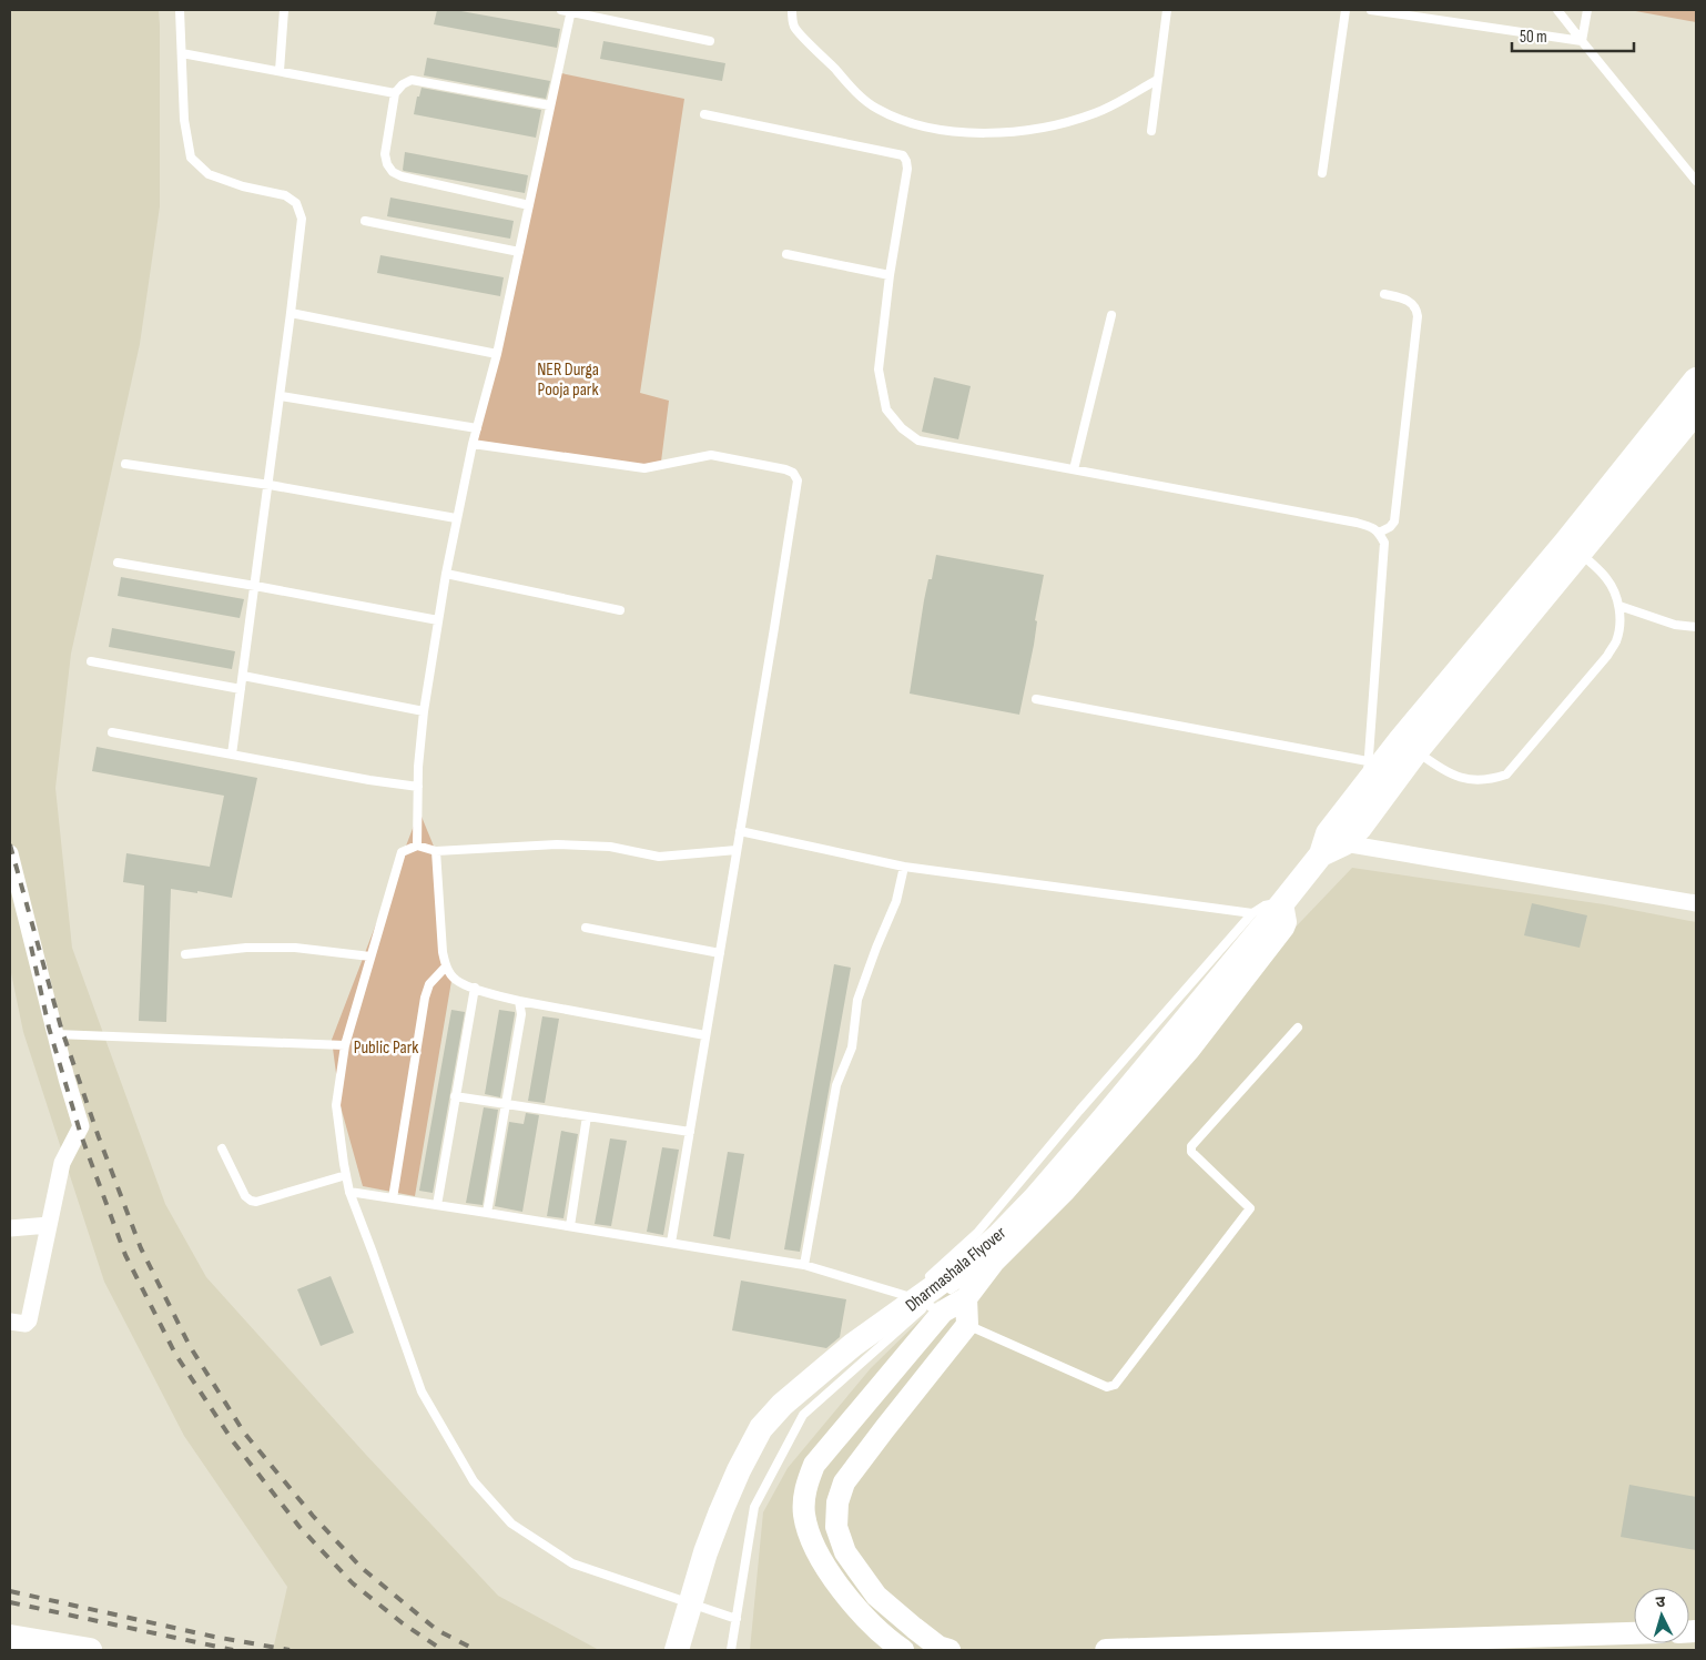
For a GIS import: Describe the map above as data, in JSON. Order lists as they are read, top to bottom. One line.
{"streets":{"main road":["Dharmashala Flyover"]},"parks":["NER Durga Pooja park","Public Park"],"scale_bar":"50 m","north":"top"}
